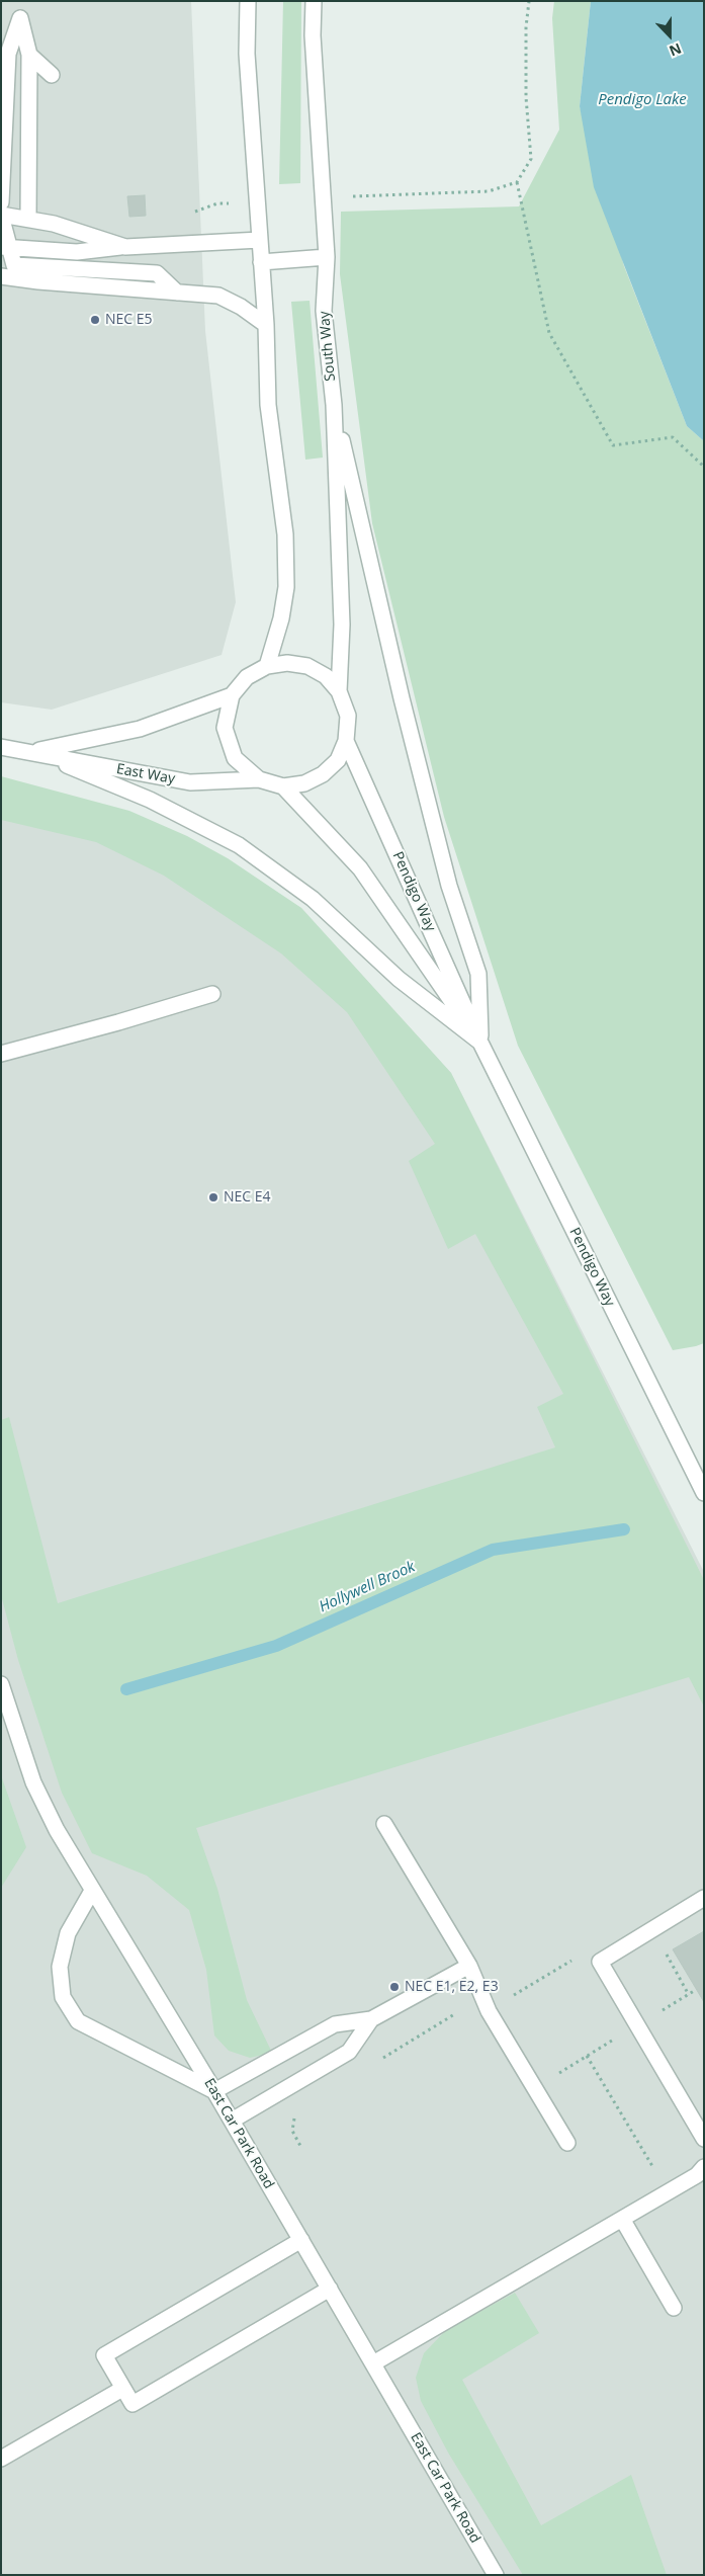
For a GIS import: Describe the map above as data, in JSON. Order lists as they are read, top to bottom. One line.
{"streets":{"street":["South Way","East Way","Pendigo Way","East Car Park Road"]},"crossings":[["South Way","East Way"],["South Way","Pendigo Way"],["East Way","Pendigo Way"]],"water":["Pendigo Lake","Hollywell Brook"],"places":["NEC E5","NEC E4","NEC E1, E2, E3"],"north":"bottom"}
